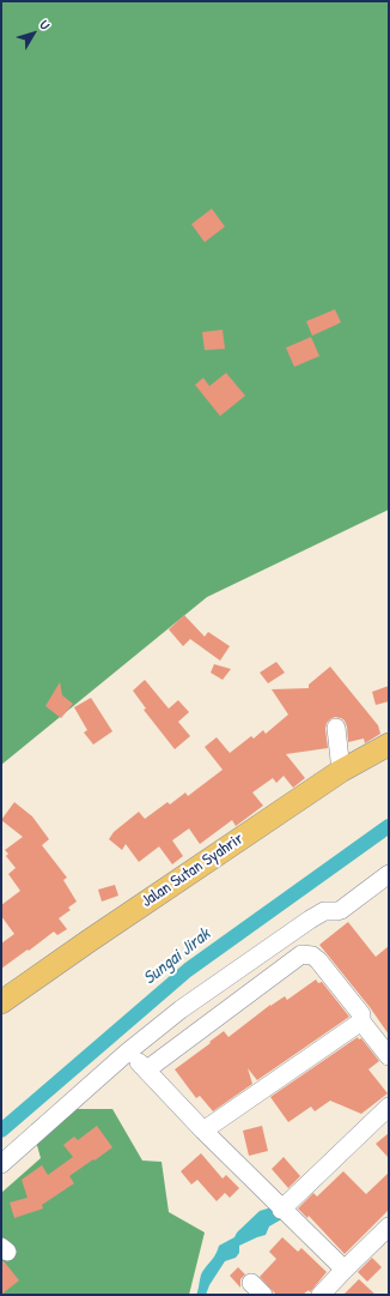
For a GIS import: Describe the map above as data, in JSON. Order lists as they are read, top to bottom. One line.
{"streets":{"main road":["Jalan Sutan Syahrir"]},"water":["Sungai Jirak"],"north":"top right"}
